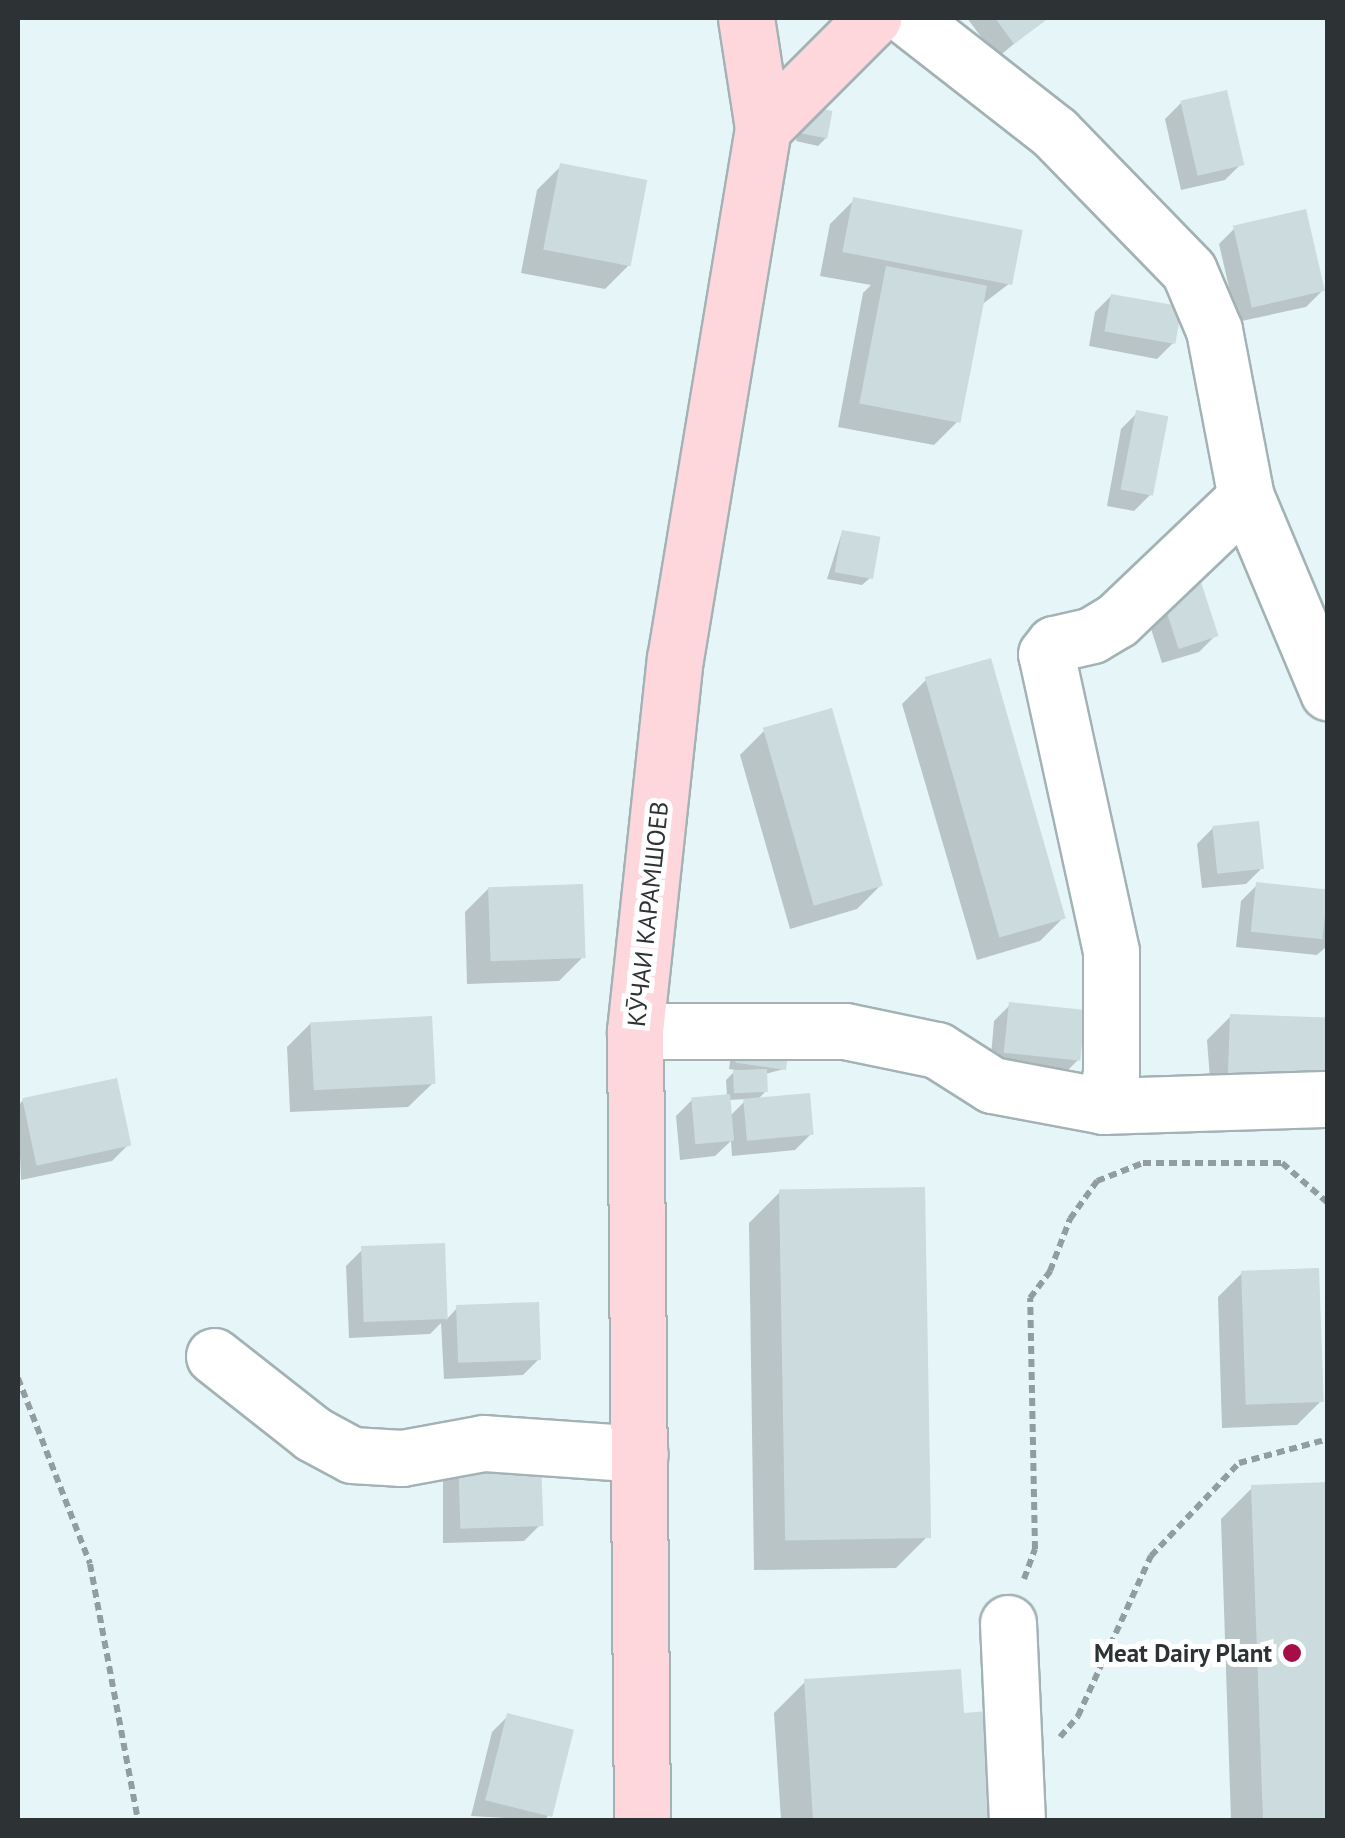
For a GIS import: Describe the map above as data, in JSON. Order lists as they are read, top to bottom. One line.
{"streets":{"main road":["КӮЧАИ КАРАМШОЕВ"]},"places":["Meat Dairy Plant"]}
